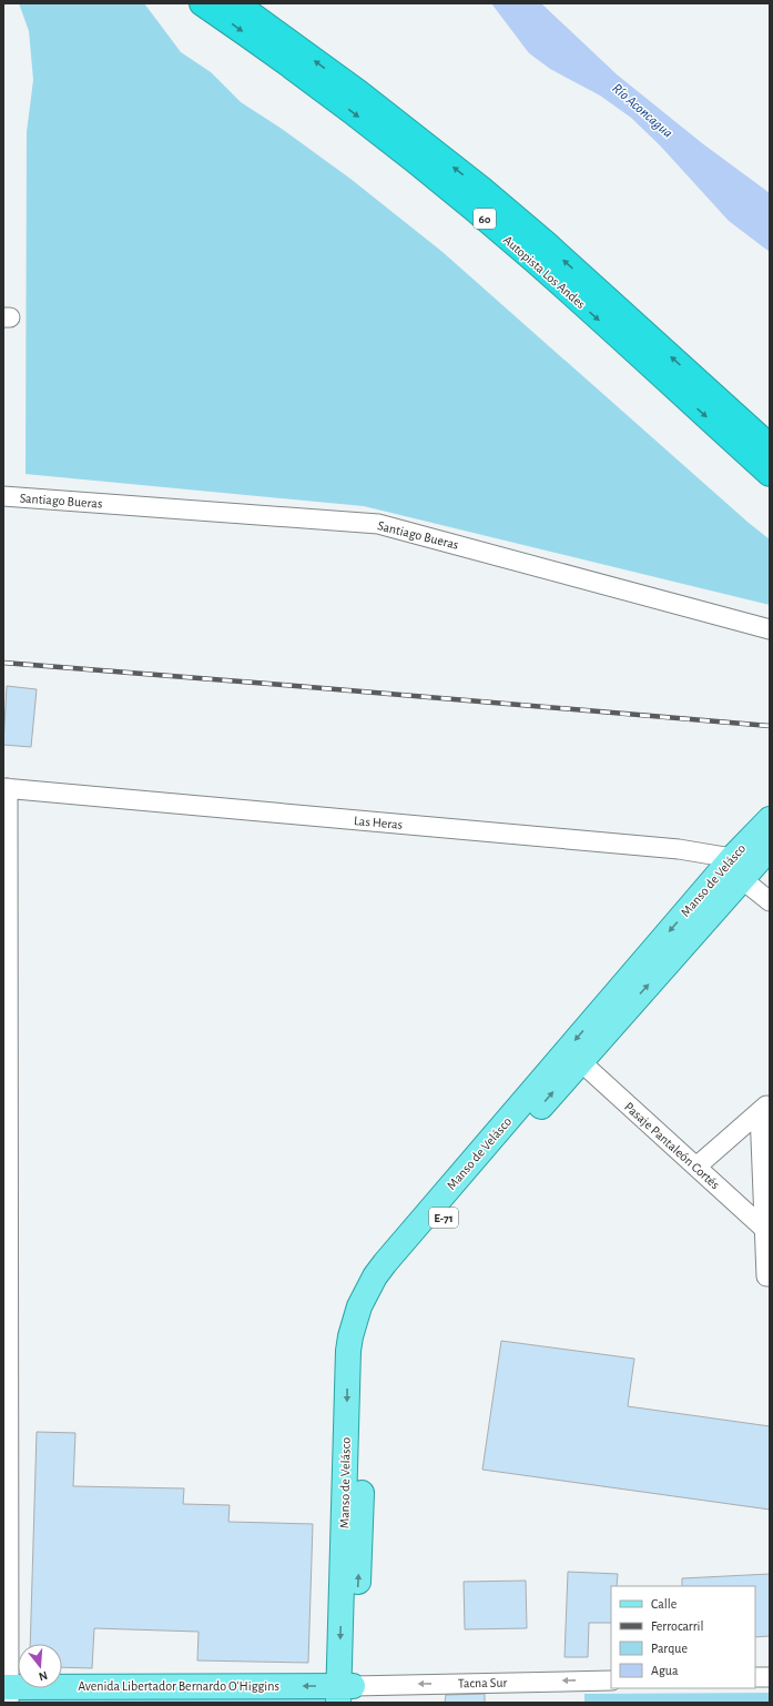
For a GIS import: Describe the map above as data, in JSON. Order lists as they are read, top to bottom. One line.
{"streets":{"highway":["60","Autopista Los Andes"],"main road":["Manso de Velásco","E-71","Avenida Libertador Bernardo O'Higgins"],"street":["Santiago Bueras","Las Heras","Pasaje Pantaleón Cortés","Tacna Sur"]},"crossings":[["Las Heras","Manso de Velásco"],["Manso de Velásco","Pasaje Pantaleón Cortés"],["Manso de Velásco","Tacna Sur"],["Manso de Velásco","Avenida Libertador Bernardo O'Higgins"],["Tacna Sur","Avenida Libertador Bernardo O'Higgins"]],"one_way":["Tacna Sur","Avenida Libertador Bernardo O'Higgins"],"water":["Río Aconcagua"],"legend":["Calle","Ferrocarril","Parque","Agua"],"north":"bottom"}
